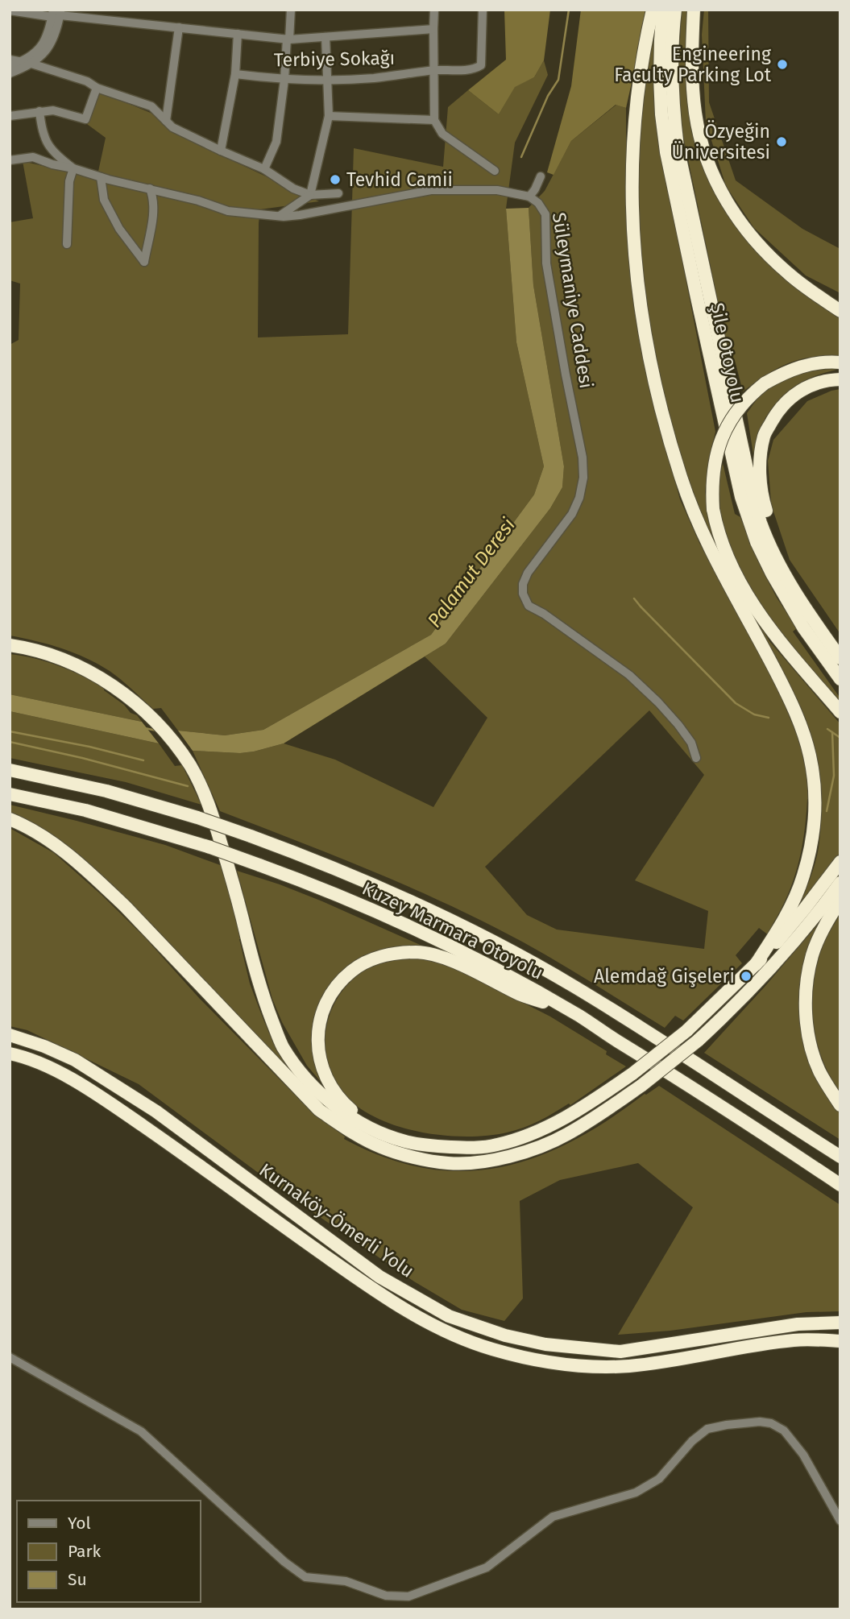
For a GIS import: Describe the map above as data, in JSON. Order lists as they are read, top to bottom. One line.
{"streets":{"highway":["Şile Otoyolu","Kuzey Marmara Otoyolu","Kurnaköy-Ömerli Yolu"],"street":["Terbiye Sokağı","Süleymaniye Caddesi"]},"water":["Palamut Deresi"],"places":["Engineering Faculty Parking Lot","Özyeğin Üniversitesi","Tevhid Camii","Alemdağ Gişeleri"],"legend":["Yol","Park","Su"]}
